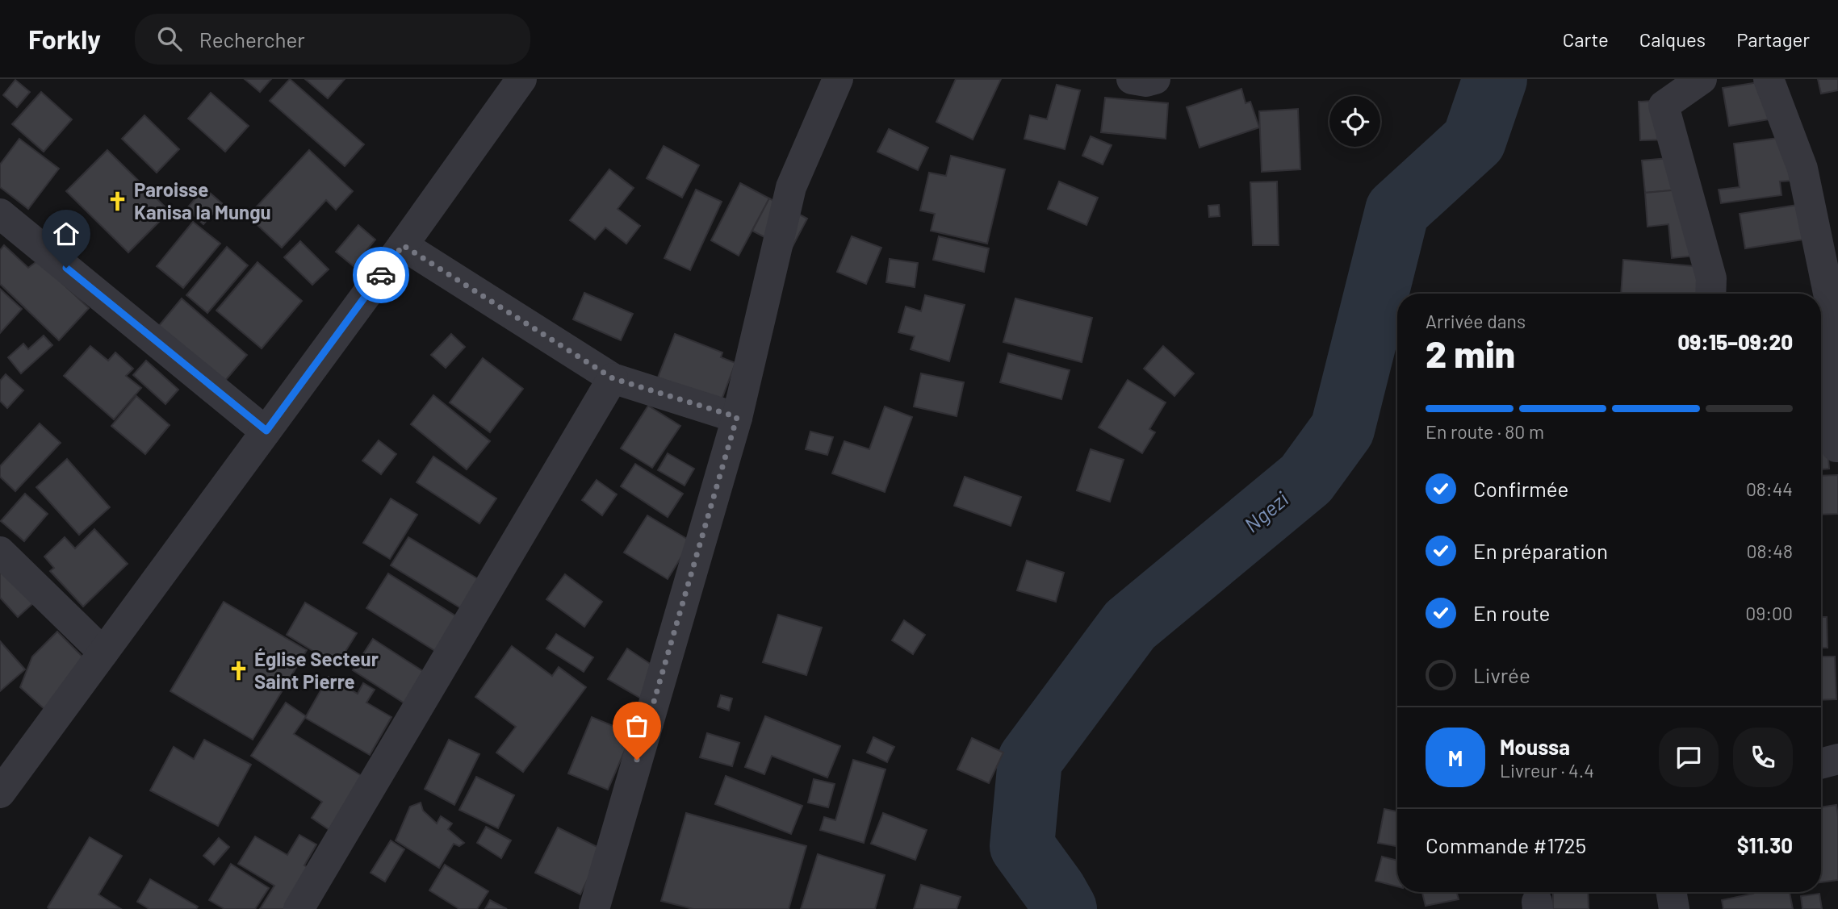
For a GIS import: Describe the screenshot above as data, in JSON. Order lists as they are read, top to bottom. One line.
{"water":["Ngezi"],"places":{"church":["Paroisse Kanisa la Mungu","Église Secteur Saint Pierre"]},"page":{"header":"Forkly","search":"Rechercher","nav":["Carte","Calques","Partager"],"heading":["2 min","Arrivée dans","09:15–09:20"],"panel":["Moussa","Livreur · 4.4","Commande #1725","$11.30"],"bar":"En route · 80 m","list":[["Confirmée","08:44"],["En préparation","08:48"],["En route","09:00"],"Livrée"],"round":"M"}}
